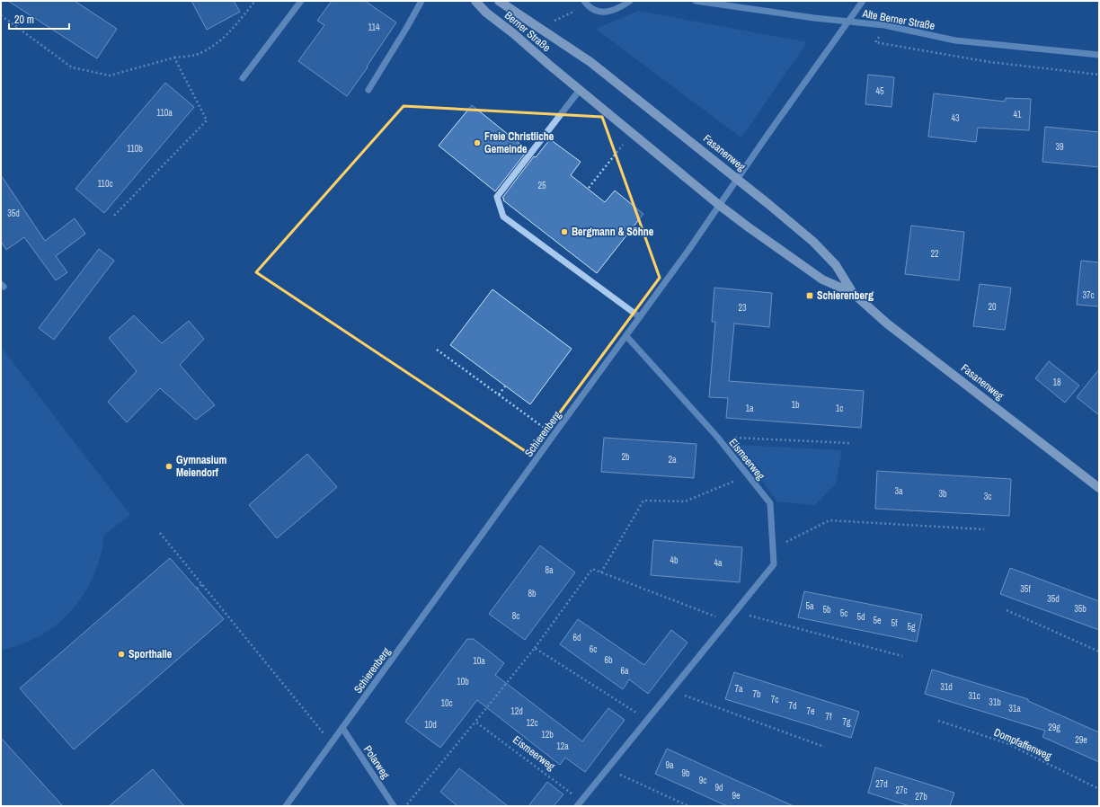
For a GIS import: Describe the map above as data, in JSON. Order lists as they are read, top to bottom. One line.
{"streets":{"main road":["Berner Straße","Fasanenweg"],"street":["Alte Berner Straße","Schierenberg","Eismeerweg","Polarweg"],"path":["Dompfaffenweg"]},"crossings":[["Alte Berner Straße","Schierenberg"],["Berner Straße","Fasanenweg"],["Fasanenweg","Schierenberg"],["Schierenberg","Eismeerweg"],["Schierenberg","Polarweg"]],"places":{"other":["Freie Christliche Gemeinde","Bergmann & Söhne","Gymnasium Meiendorf","Sporthalle"],"transit":["Schierenberg"]},"house_numbers":["114","45","110a","41","43","39","110b","110c","25","35d","22","37c","20","23","18","1b","1a","1c","2b","2a","3a","3b","3c","4b","4a","8a","35f","8b","35d","5a","35b","5b","5c","8c","5d","5e","5f","5g","6d","6c","6b","10a","6a","10b","31d","7a","7b","31c","7c","31b","10c","7d","31a","12d","7e","7f","7g","12c","10d","29g","12b","29e","12a","9a","9b","9c","27d","9d","27c","9e","27b"],"scale_bar":"20 m"}
